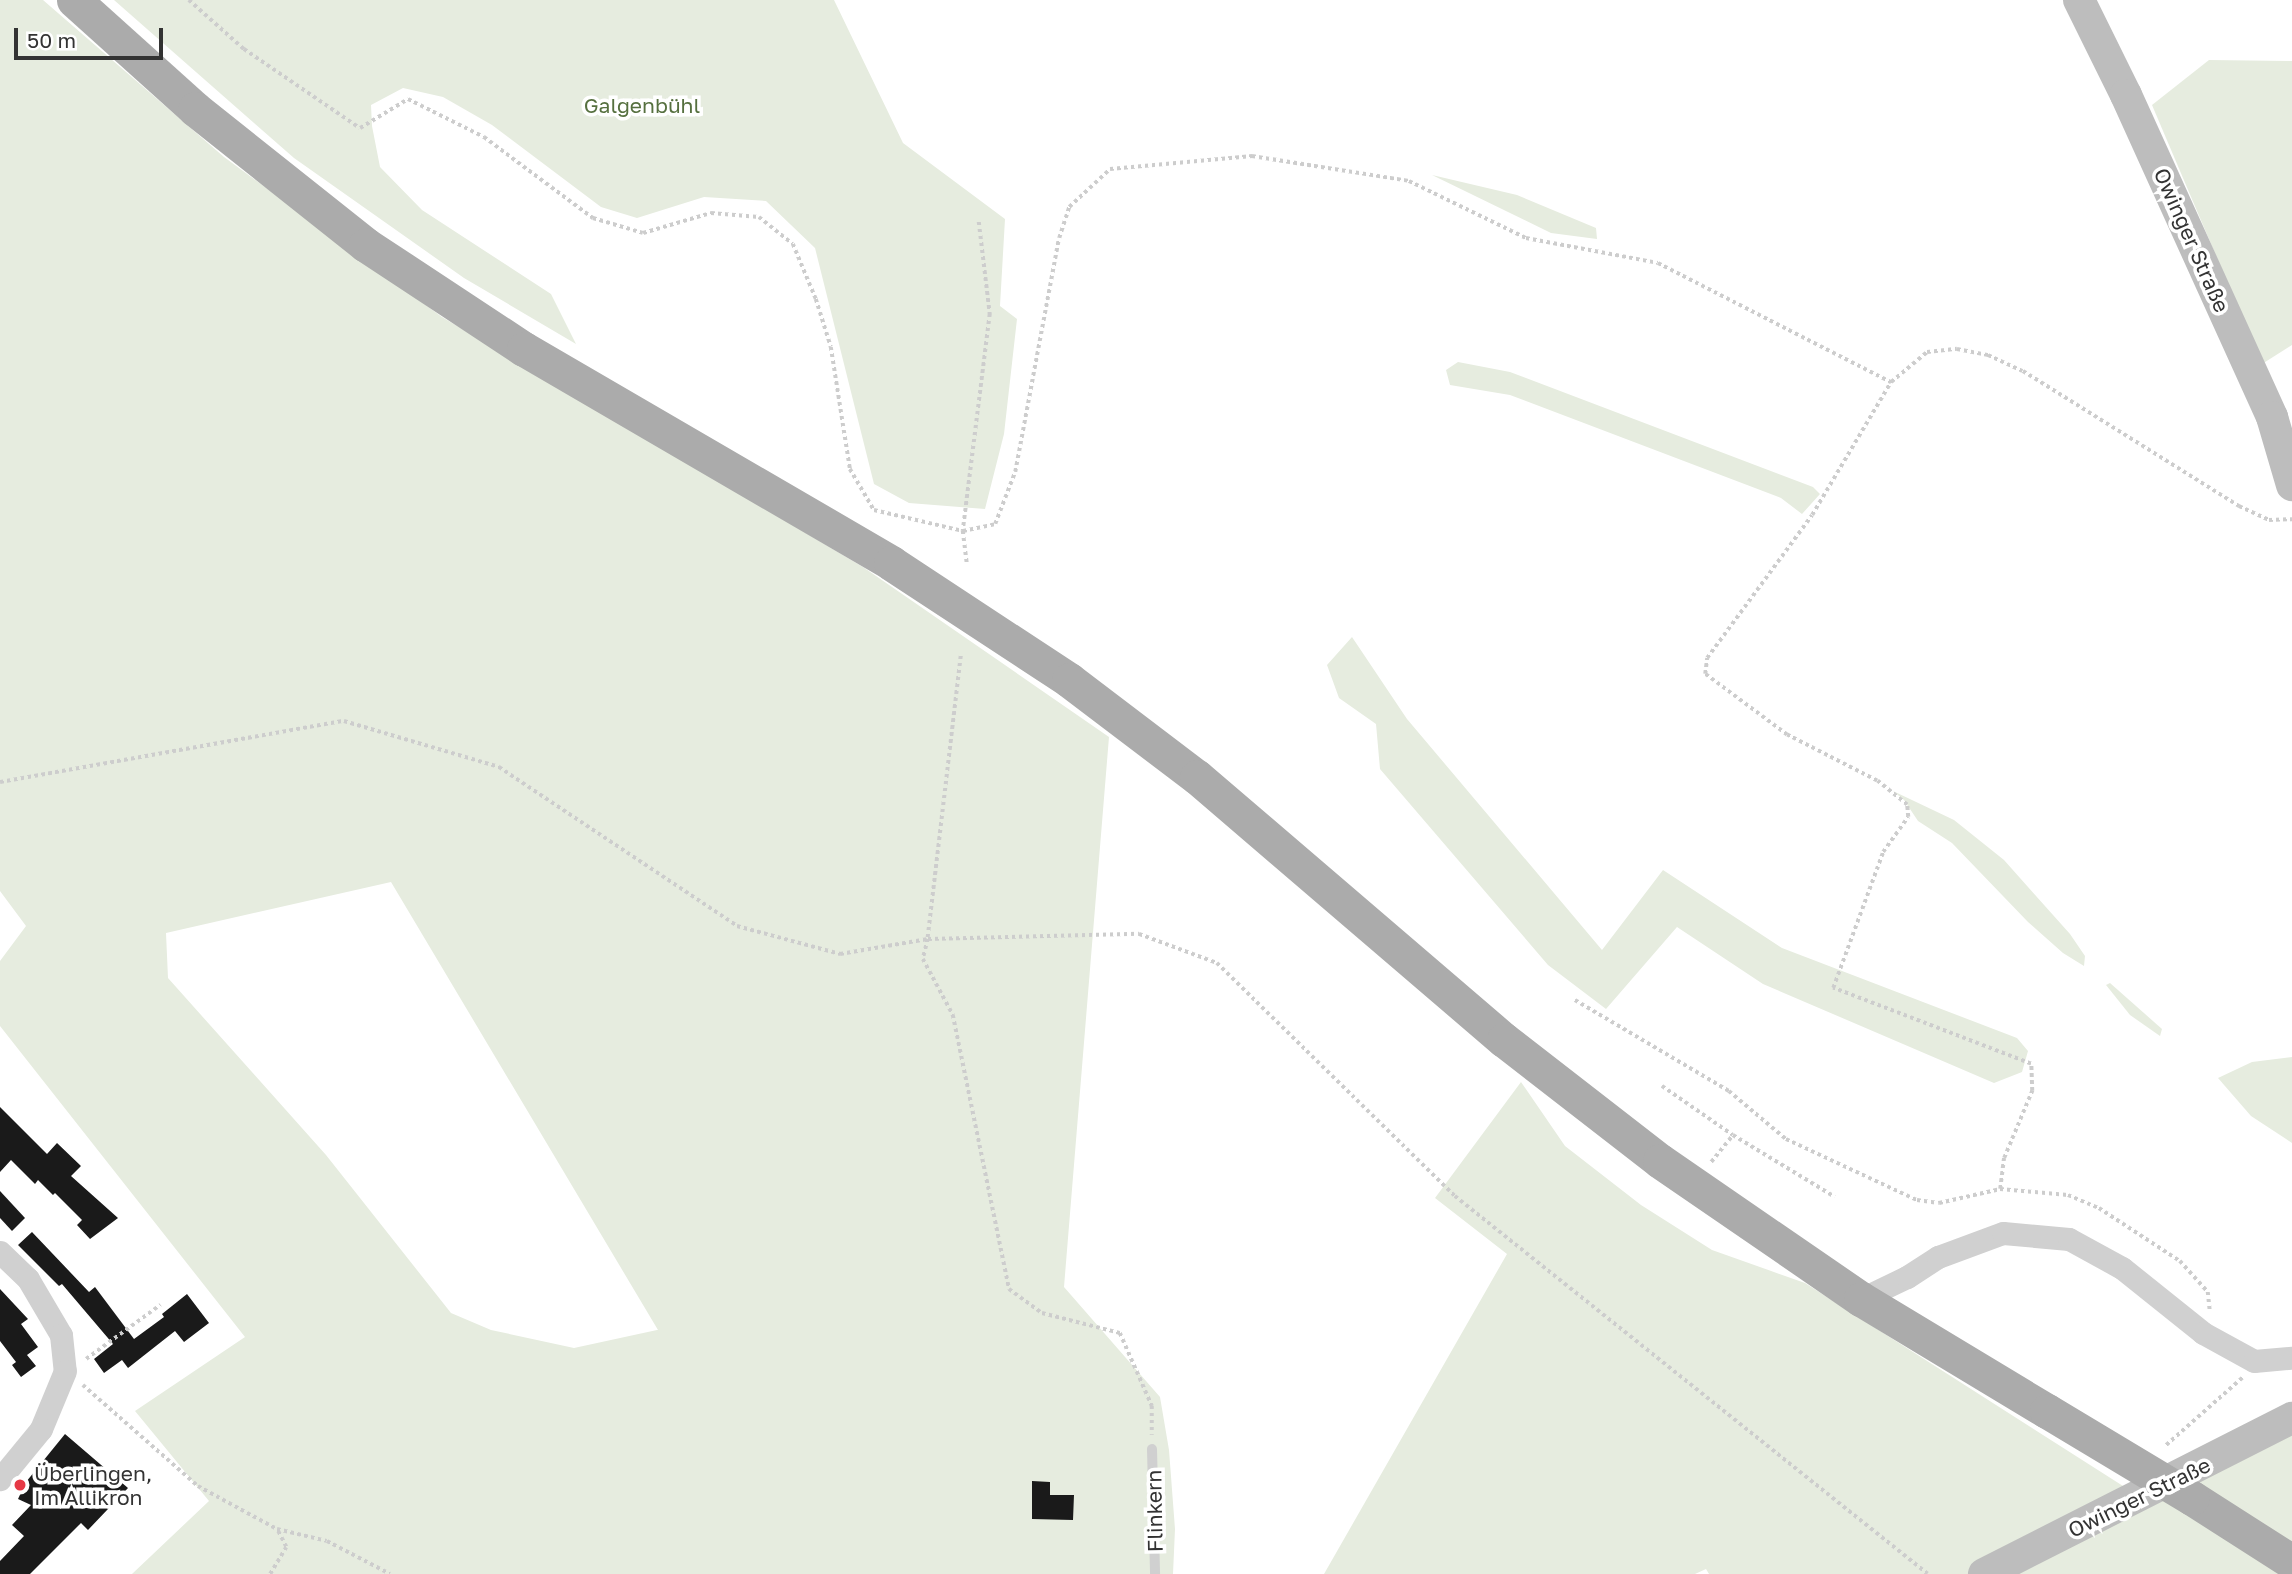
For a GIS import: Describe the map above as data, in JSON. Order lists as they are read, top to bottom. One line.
{"streets":{"street":["Owinger Straße"],"lane":["Flinkern"]},"parks":["Galgenbühl"],"places":["Überlingen, Im Allikron"],"scale_bar":"50 m"}
